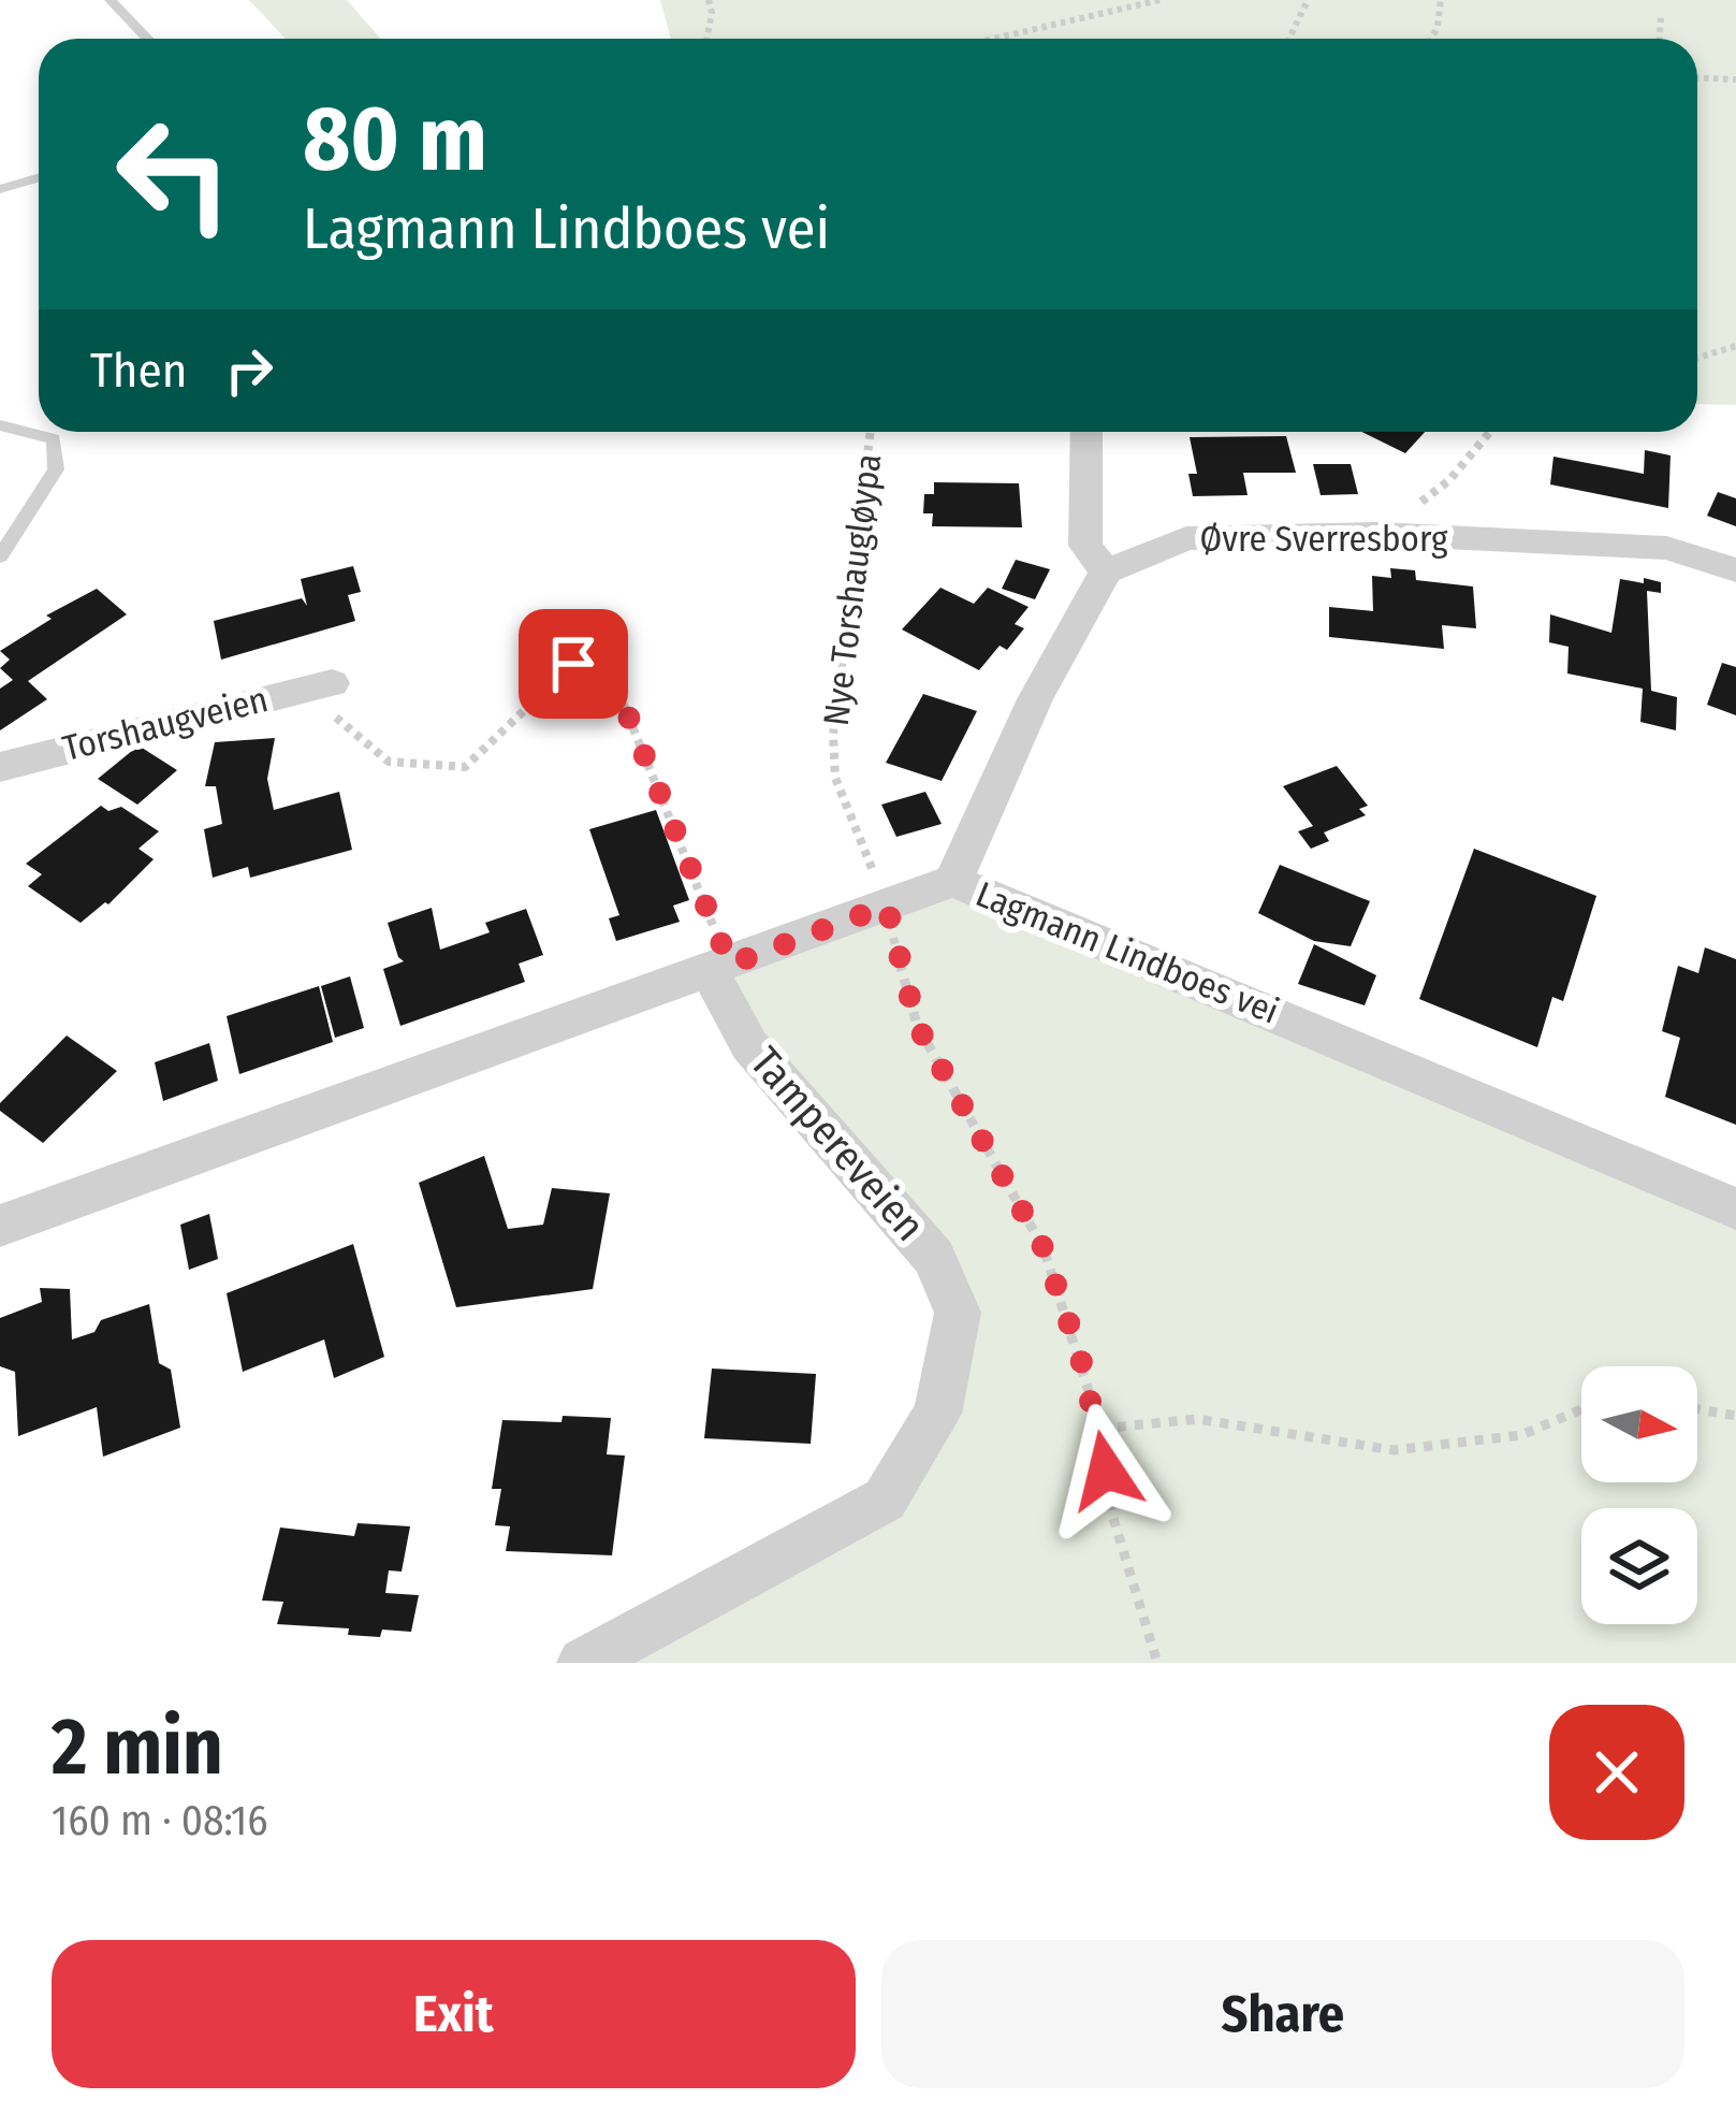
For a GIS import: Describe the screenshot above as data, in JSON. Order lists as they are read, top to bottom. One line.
{"streets":{"street":["Øvre Sverresborg","Torshaugveien","Lagmann Lindboes vei","Tampereveien"],"path":["Nye Torshaugløypa"]},"crossings":[["Nye Torshaugløypa","Lagmann Lindboes vei"],["Lagmann Lindboes vei","Tampereveien"]],"north":"right","page":{"turn":["80 m","Lagmann Lindboes vei"],"then":"Then","heading":["2 min","160 m · 08:16"],"buttons":["Exit","Share"]}}
